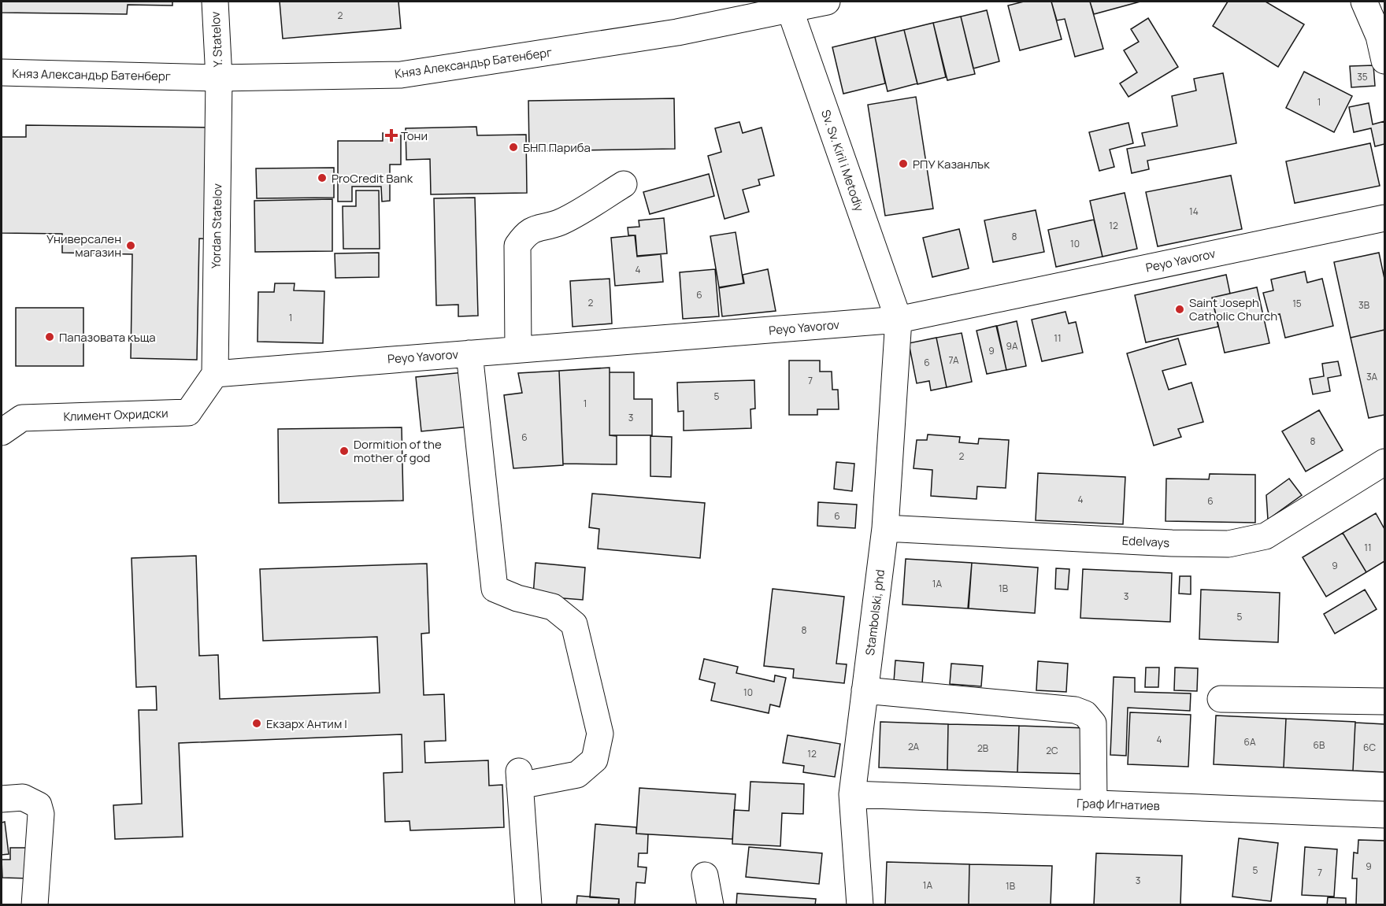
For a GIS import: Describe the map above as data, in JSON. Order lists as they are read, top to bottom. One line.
{"streets":{"street":["Y. Statelov","Княз Александър Батенберг","Sv. Sv. Kiril i Metodiy","Yordan Statelov","Peyo Yavorov","Климент Охридски","Edelvays","Stambolski, phd","Граф Игнатиев"]},"crossings":[["Y. Statelov","Княз Александър Батенберг"],["Y. Statelov","Yordan Statelov"],["Княз Александър Батенберг","Sv. Sv. Kiril i Metodiy"],["Княз Александър Батенберг","Yordan Statelov"],["Sv. Sv. Kiril i Metodiy","Peyo Yavorov"],["Sv. Sv. Kiril i Metodiy","Stambolski, phd"],["Yordan Statelov","Peyo Yavorov"],["Yordan Statelov","Климент Охридски"],["Peyo Yavorov","Климент Охридски"],["Peyo Yavorov","Stambolski, phd"],["Edelvays","Stambolski, phd"],["Stambolski, phd","Граф Игнатиев"]],"places":{"health":["Тони"],"other":["БНП Париба","РПУ Казанлък","ProCredit Bank","Универсален магазин","Saint Joseph Catholic Church","Папазовата къща","Dormition of the mother of god","Екзарх Антим I"]},"house_numbers":["2","35","1","14","12","8","10","4","6","2","15","3B","1","11","9A","9","7A","6","3А","7","5","1","3","6","8","2","4","6","6","11","9","1А","1B","3","5","8","10","4","6A","6B","2А","6C","2B","2C","12","9","5","7","3","1А","1B"]}
